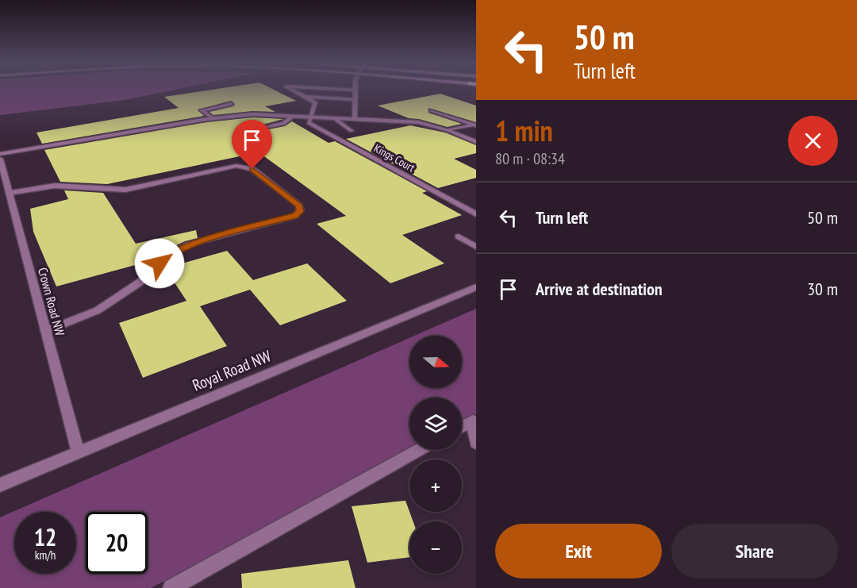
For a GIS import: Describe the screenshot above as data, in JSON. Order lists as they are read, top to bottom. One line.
{"streets":{"street":["Kings Court","Crown Road NW","Royal Road NW"]},"crossings":[["Crown Road NW","Royal Road NW"]],"north":"right","page":{"turn":["50 m","Turn left"],"heading":["1 min","80 m · 08:34"],"list":[{"name":"Turn left","value":"50 m"},{"name":"Arrive at destination","value":"30 m"}],"map_buttons":["+","−"],"speed":"12 km/h","limit":"20","buttons":["Exit","Share"]}}
